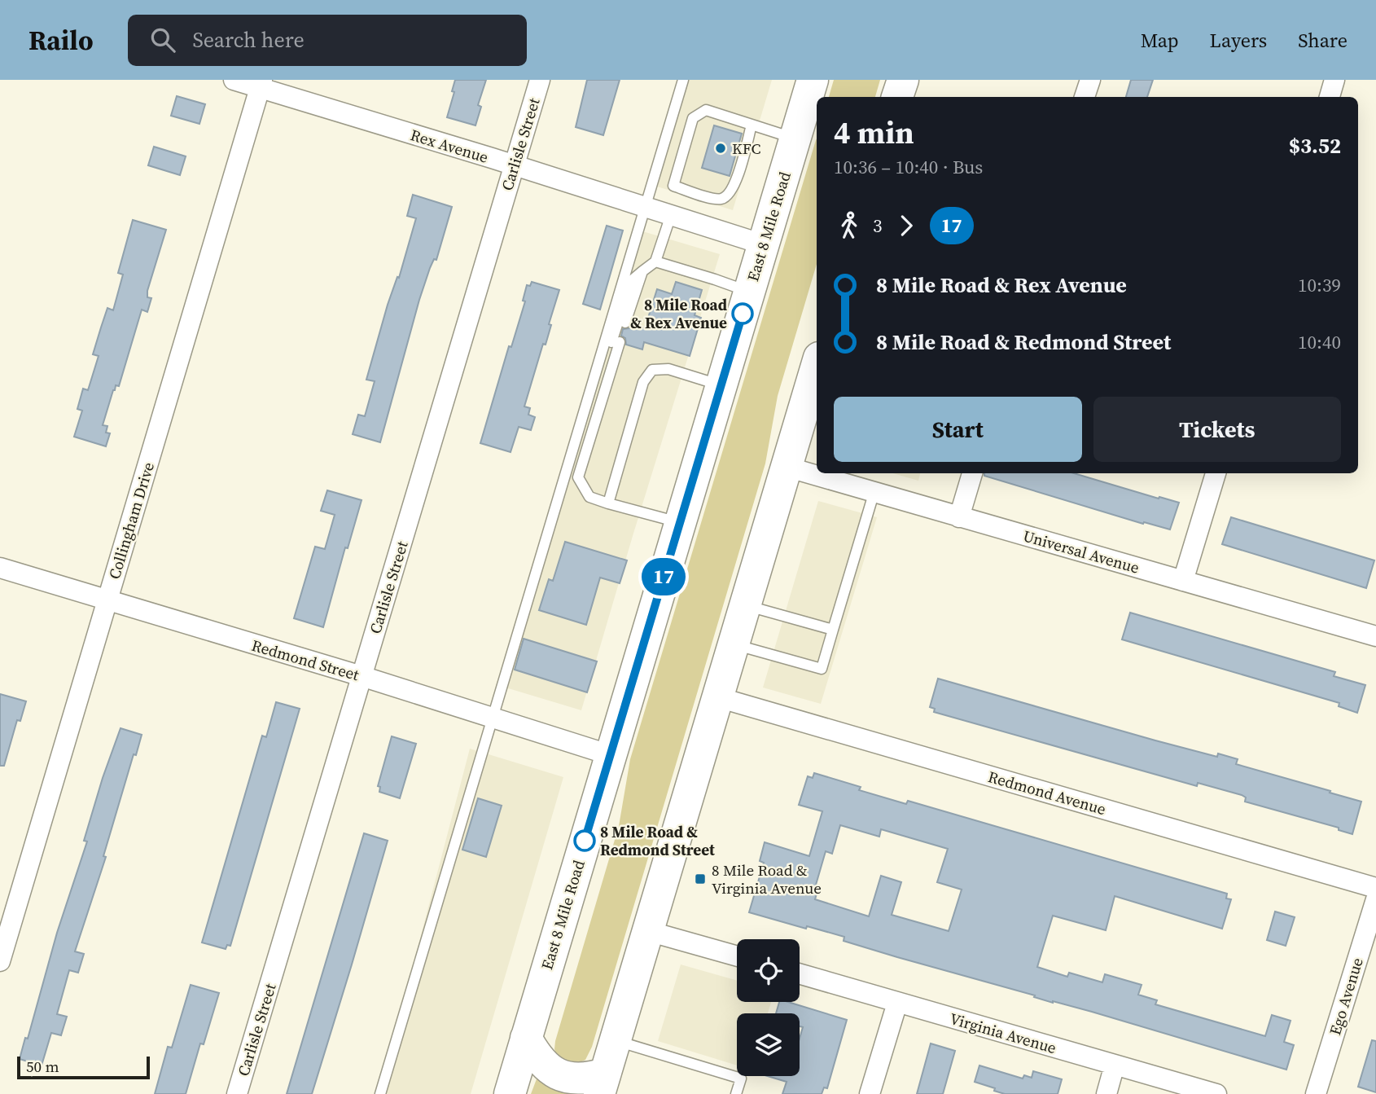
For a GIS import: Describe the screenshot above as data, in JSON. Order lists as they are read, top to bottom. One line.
{"streets":{"highway":["East 8 Mile Road"],"street":["Carlisle Street","Rex Avenue","Collingham Drive","Universal Avenue","Redmond Street","Redmond Avenue","Ego Avenue","Virginia Avenue"]},"crossings":[["Carlisle Street","Rex Avenue"],["Carlisle Street","Redmond Street"],["Rex Avenue","East 8 Mile Road"],["Rex Avenue","Collingham Drive"],["East 8 Mile Road","Redmond Street"],["Collingham Drive","Redmond Street"]],"places":{"other":["KFC","8 Mile Road & Rex Avenue","8 Mile Road & Redmond Street"],"transit":["8 Mile Road & Virginia Avenue"]},"lines":["bus line 17"],"scale_bar":"50 m","page":{"header":"Railo","search":"Search here","nav":["Map","Layers","Share"],"on_map":"17","heading":["4 min","10:36 – 10:40 · Bus","$3.52"],"legs":["3","17"],"list":[{"name":"8 Mile Road & Rex Avenue","value":"10:39"},{"name":"8 Mile Road & Redmond Street","value":"10:40"}],"buttons":["Start","Tickets"],"scale":"50 m"}}
